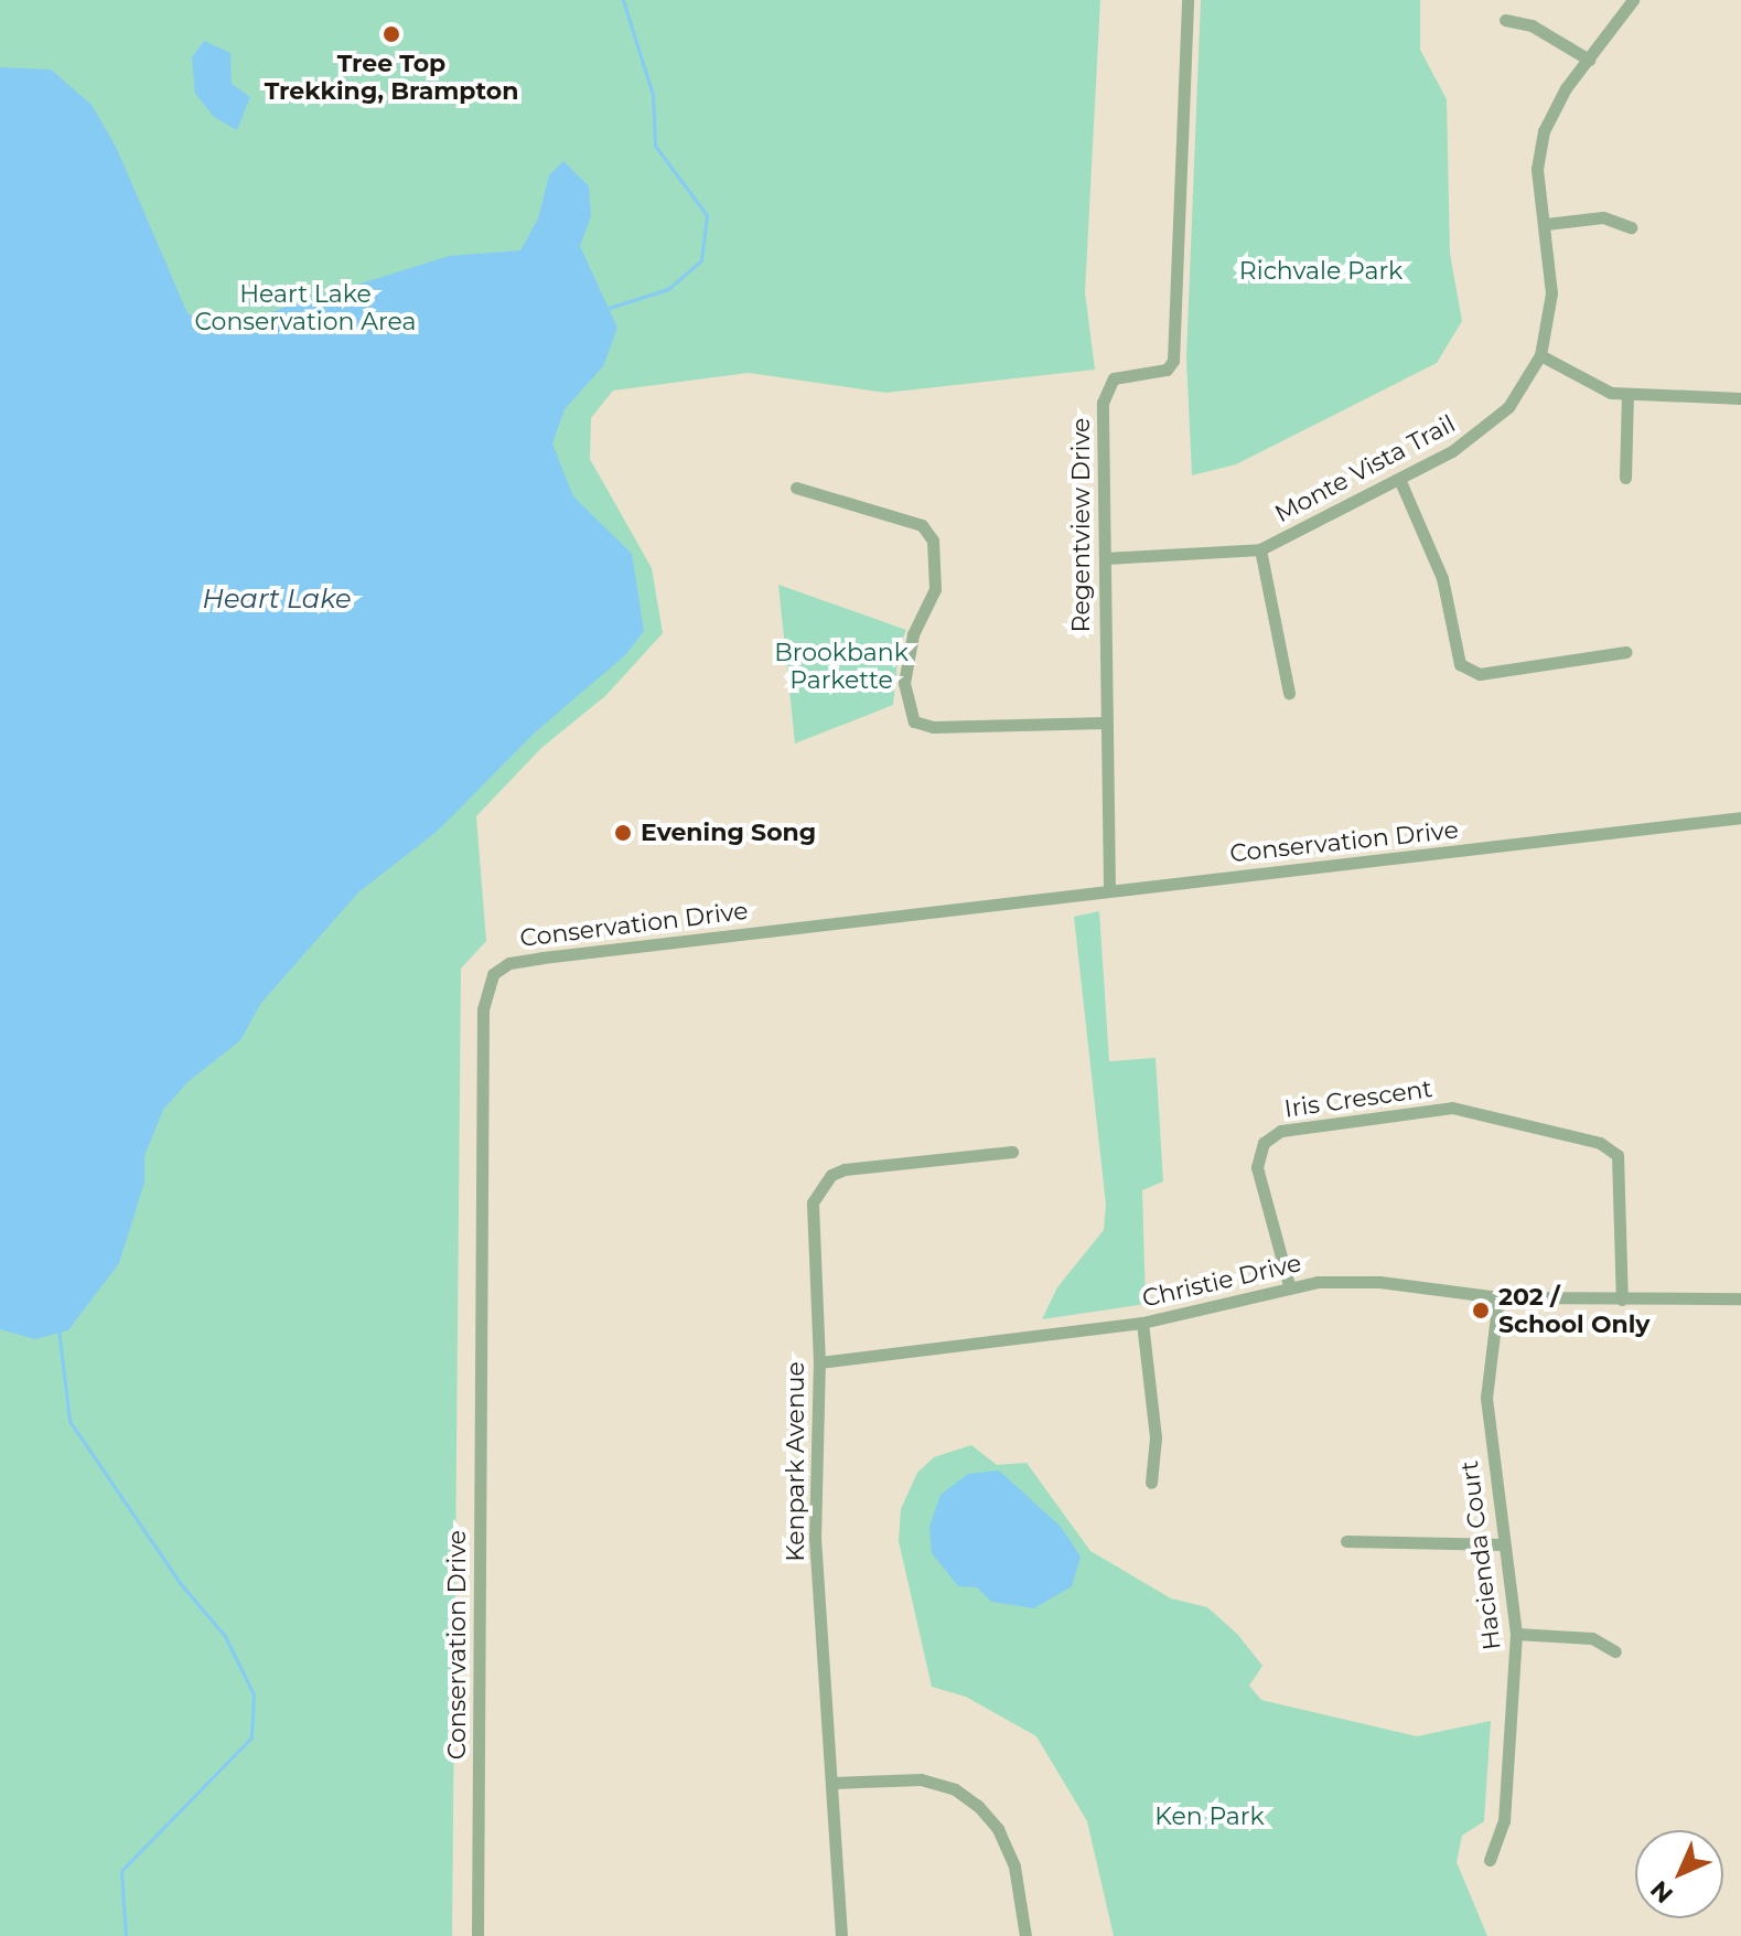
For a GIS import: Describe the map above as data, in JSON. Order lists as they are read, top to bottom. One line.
{"streets":{"street":["Monte Vista Trail","Regentview Drive","Conservation Drive","Iris Crescent","Christie Drive","Kenpark Avenue","Hacienda Court"]},"crossings":[["Monte Vista Trail","Regentview Drive"],["Regentview Drive","Conservation Drive"],["Iris Crescent","Christie Drive"],["Christie Drive","Kenpark Avenue"],["Christie Drive","Hacienda Court"]],"water":["Heart Lake"],"parks":["Richvale Park","Heart Lake Conservation Area","Brookbank Parkette","Ken Park"],"places":["Tree Top Trekking, Brampton","Evening Song","202 / School Only"],"north":"bottom left"}
